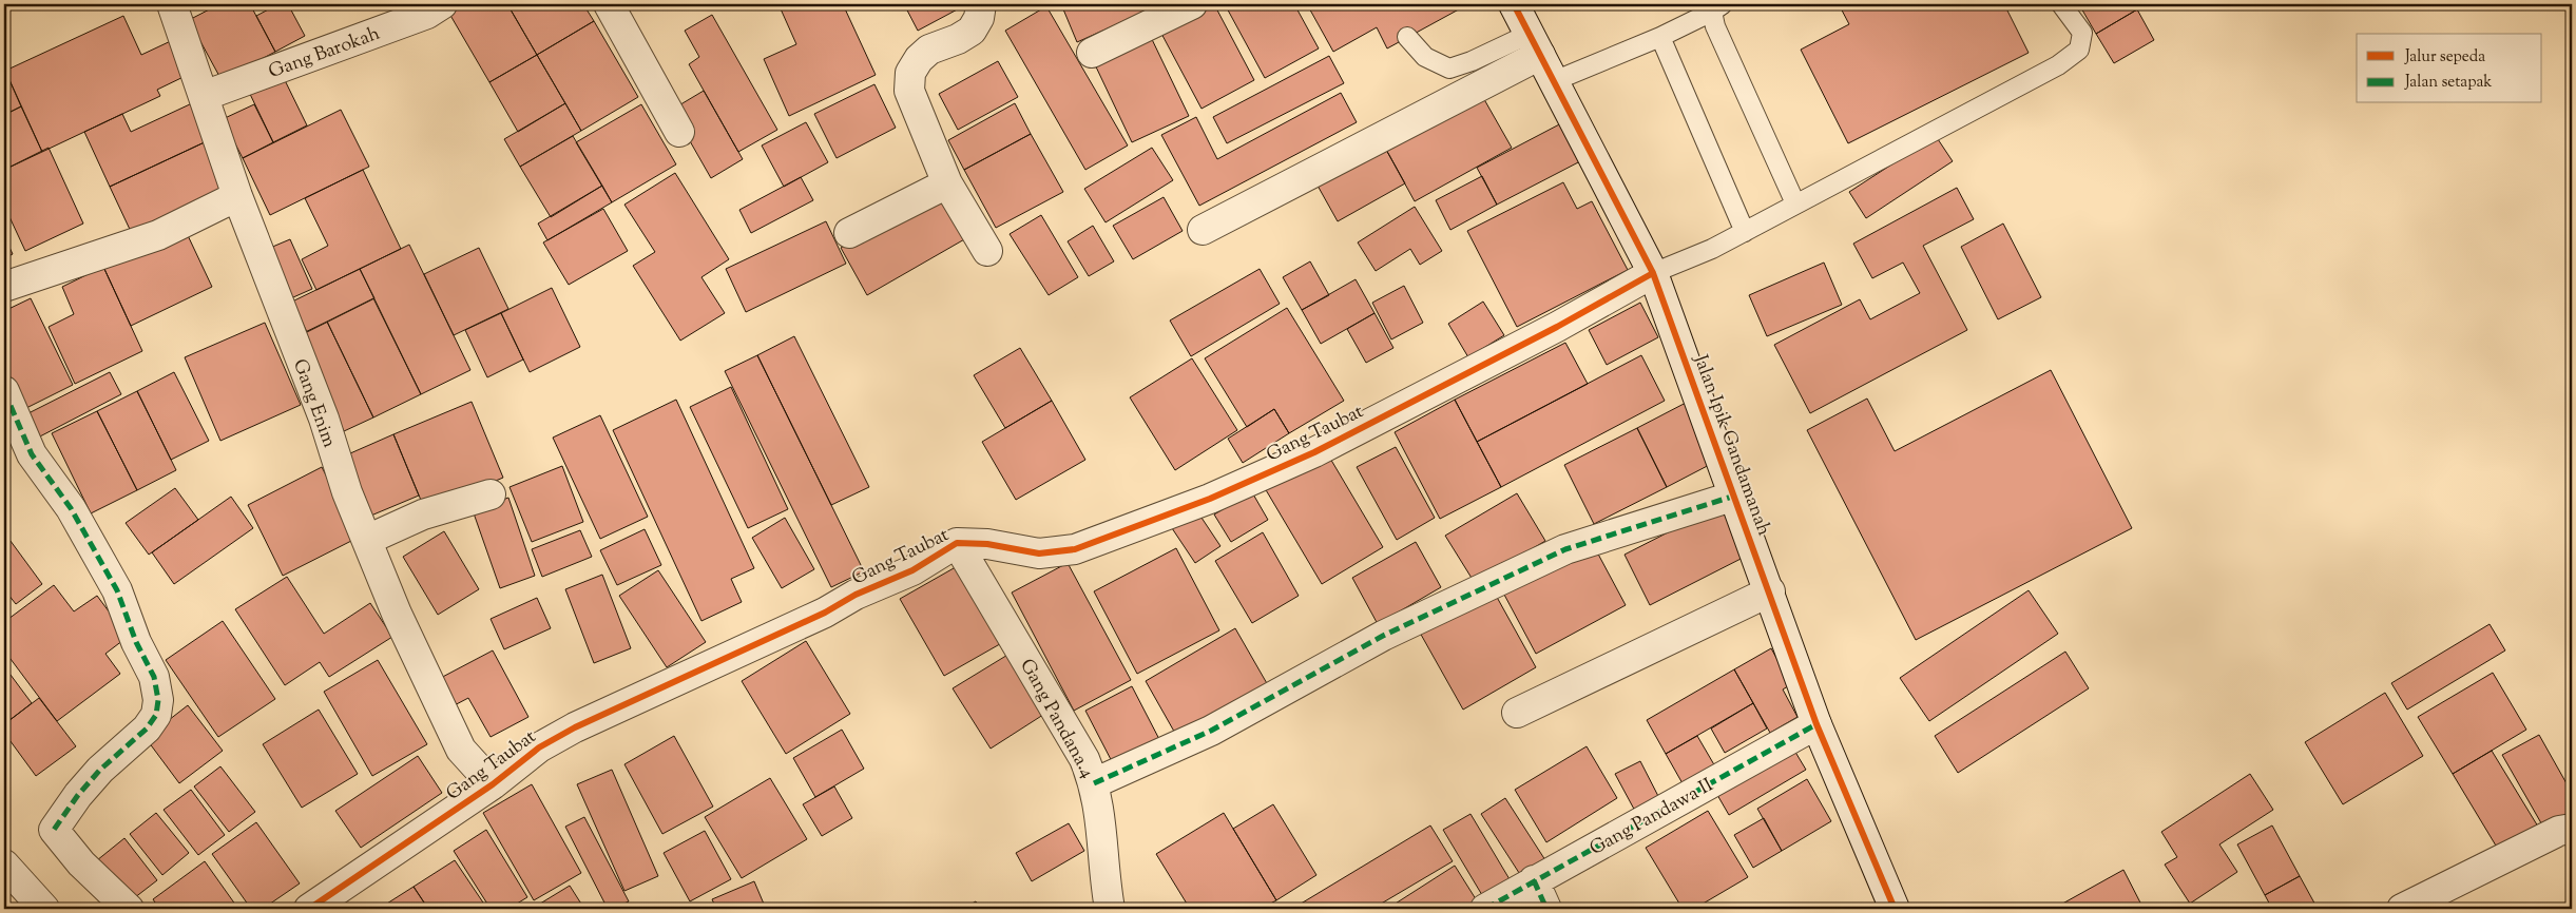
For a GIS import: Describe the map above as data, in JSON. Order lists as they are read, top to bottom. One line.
{"streets":{"street":["Gang Barokah","Gang Enim","Gang Taubat","Jalan Ipik Gandamanah","Gang Pandana.4","Gang Pandawa II"]},"crossings":[["Gang Barokah","Gang Enim"],["Gang Enim","Gang Taubat"],["Gang Taubat","Jalan Ipik Gandamanah"],["Gang Taubat","Gang Pandana.4"],["Jalan Ipik Gandamanah","Gang Pandawa II"]],"legend":["Jalur sepeda","Jalan setapak"]}
